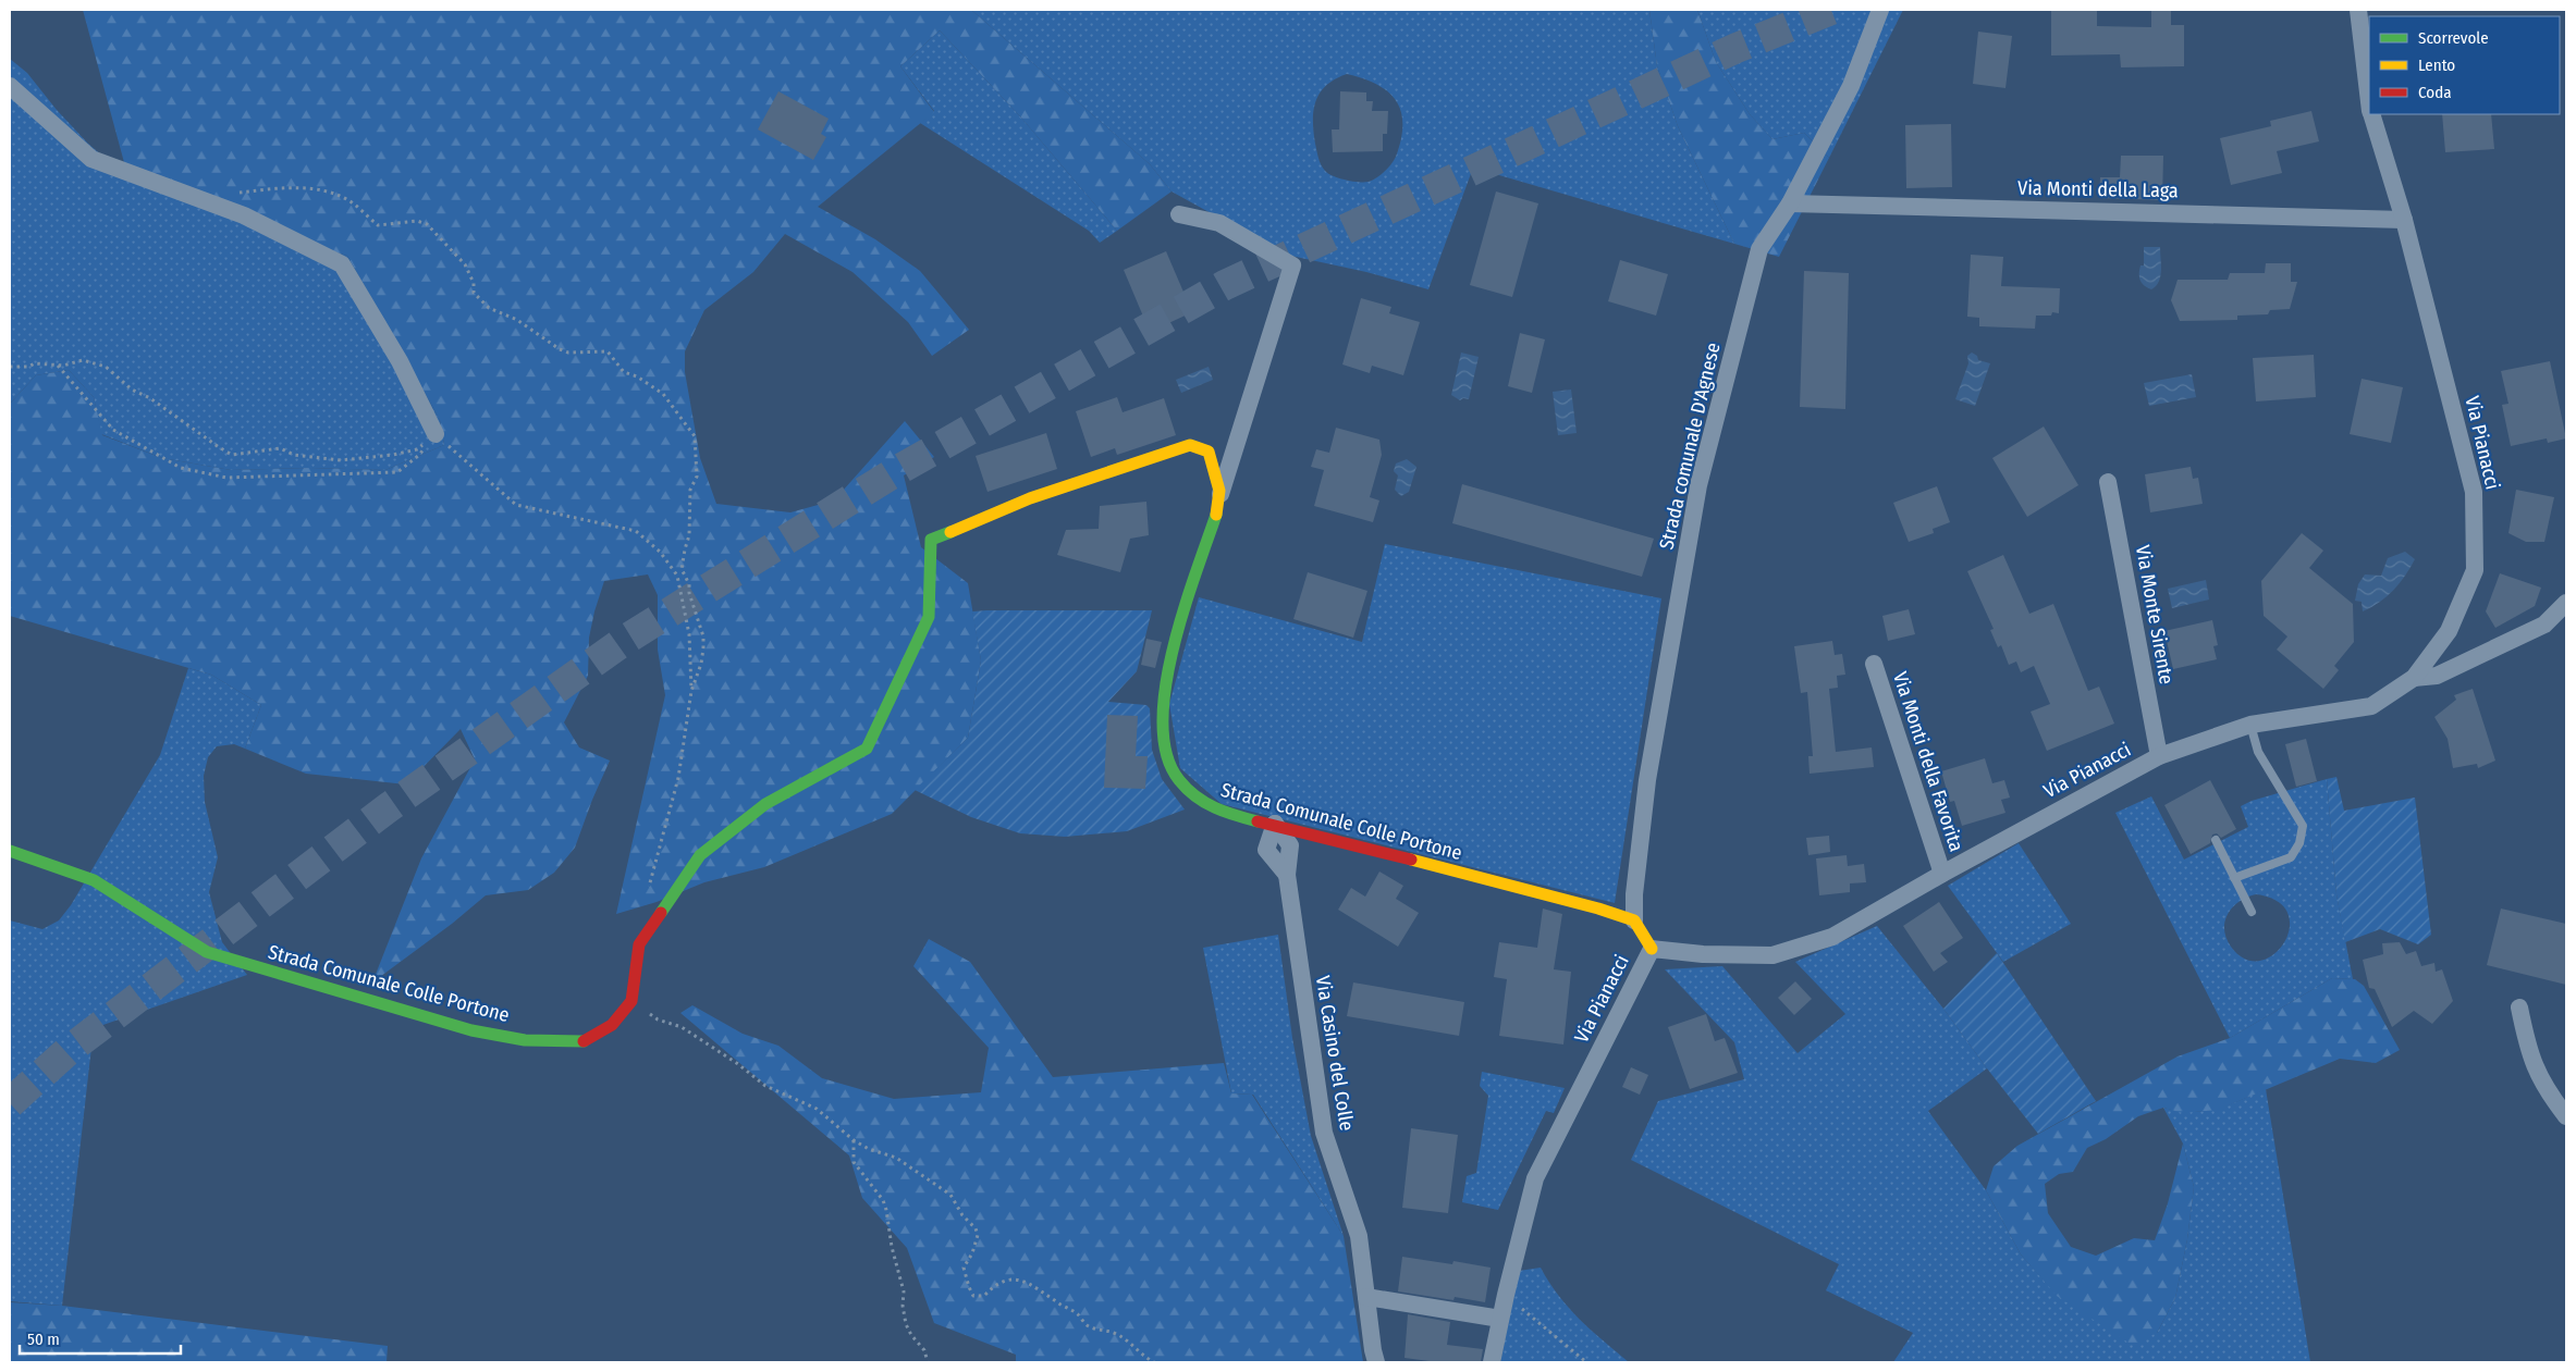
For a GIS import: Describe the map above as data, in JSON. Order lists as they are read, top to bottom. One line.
{"streets":{"street":["Via Monti della Laga","Via Pianacci","Strada comunale D'Agnese","Via Monte Sirente","Via Monti della Favorita","Strada Comunale Colle Portone","Via Casino del Colle"]},"crossings":[["Via Monti della Laga","Via Pianacci"],["Via Monti della Laga","Strada comunale D'Agnese"],["Via Pianacci","Via Monte Sirente"],["Via Pianacci","Via Monti della Favorita"],["Strada comunale D'Agnese","Strada Comunale Colle Portone"],["Strada Comunale Colle Portone","Via Casino del Colle"]],"legend":["Scorrevole","Lento","Coda"],"scale_bar":"50 m"}
